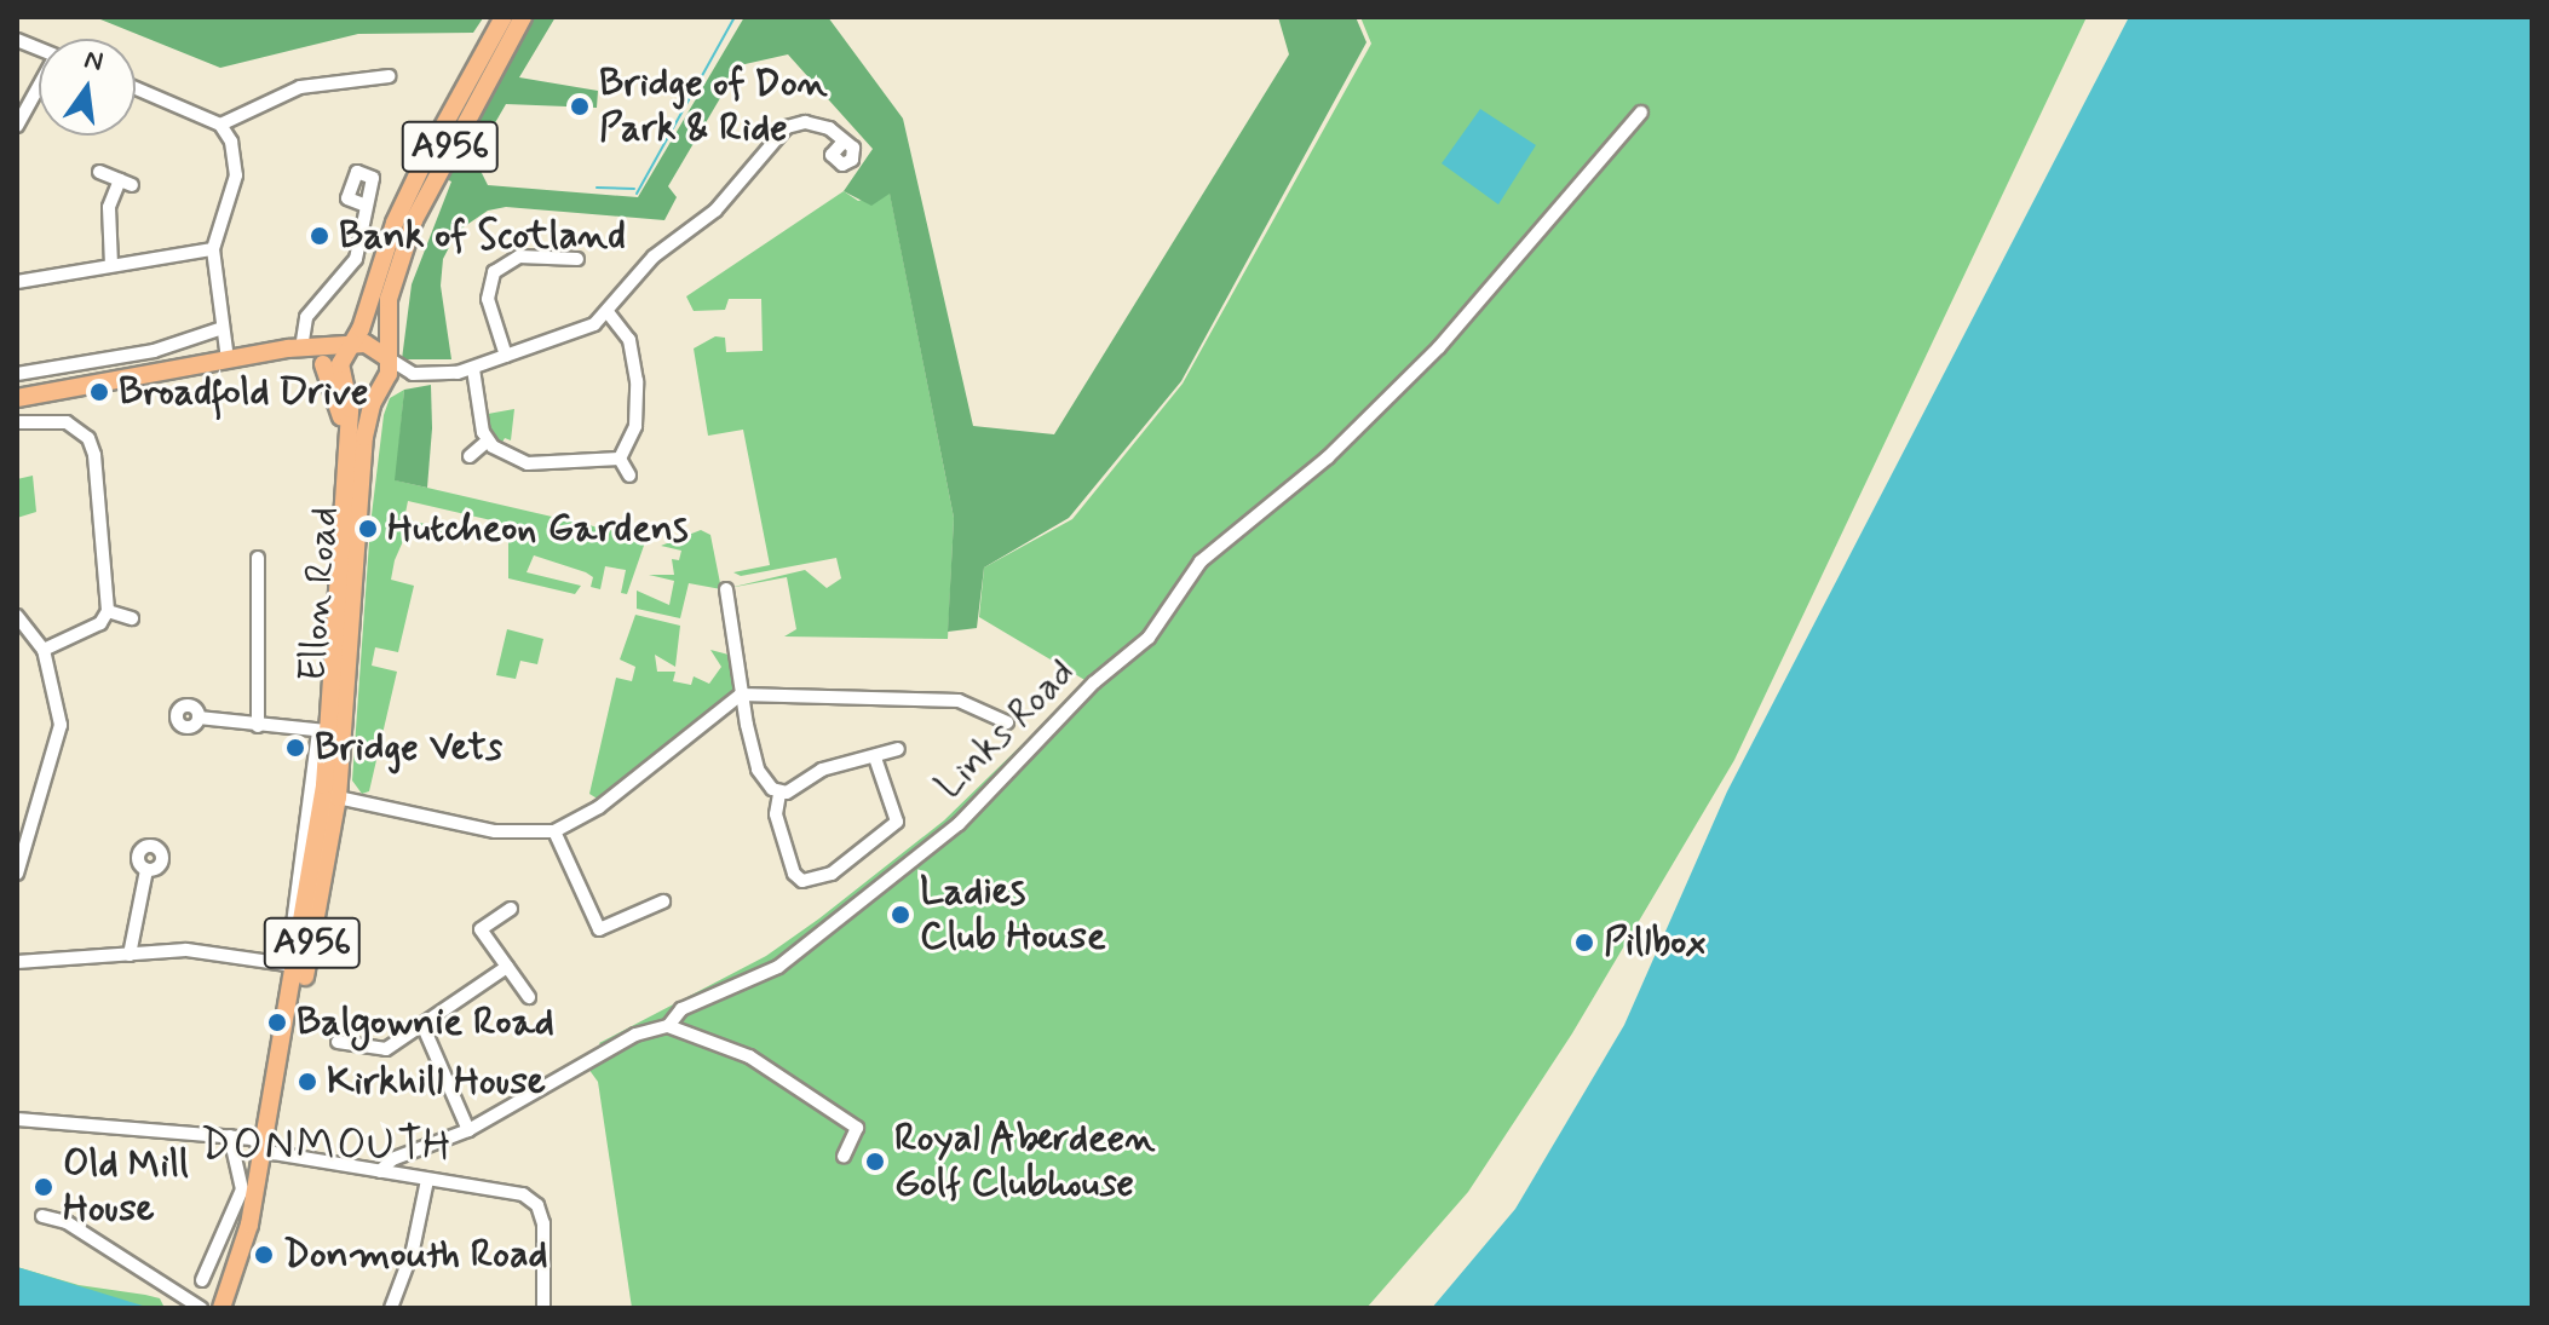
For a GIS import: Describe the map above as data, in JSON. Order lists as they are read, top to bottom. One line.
{"streets":{"main road":["A956","Ellon Road"],"street":["Links Road"]},"crossings":[["A956","Ellon Road"]],"districts":["DONMOUTH"],"places":["Bridge of Don Park & Ride","Bank of Scotland","Broadfold Drive","Hutcheon Gardens","Bridge Vets","Ladies Club House","Pillbox","Balgownie Road","Kirkhill House","Royal Aberdeen Golf Clubhouse","Old Mill House","Donmouth Road"],"north":"top"}
